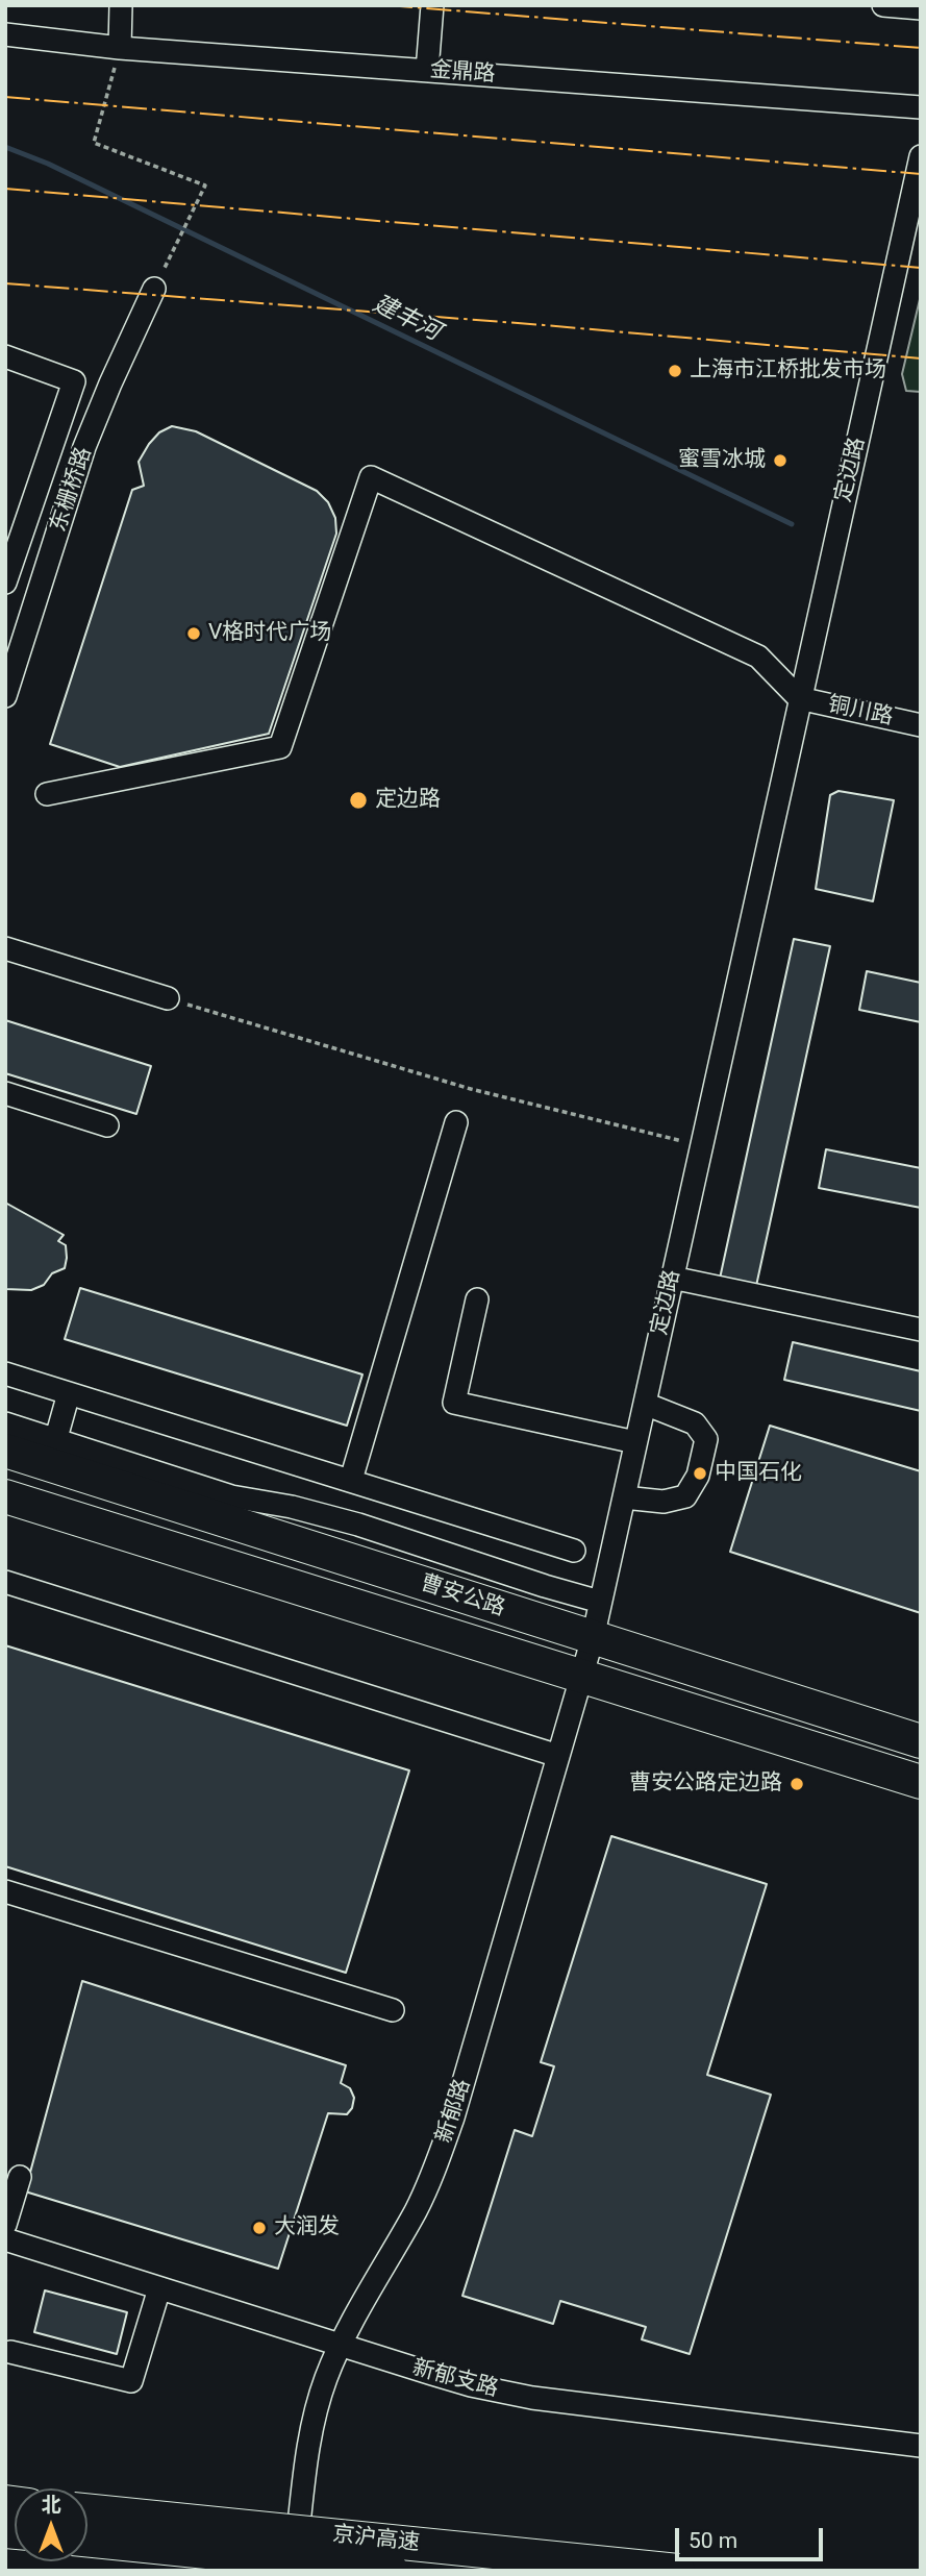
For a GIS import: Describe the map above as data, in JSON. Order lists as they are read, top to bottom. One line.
{"streets":{"highway":["曹安公路","京沪高速"],"street":["金鼎路","定边路","东栅桥路","铜川路","新郁路","新郁支路"]},"crossings":[["定边路","铜川路"],["定边路","曹安公路"],["定边路","新郁路"],["曹安公路","新郁路"],["新郁路","新郁支路"]],"water":["建丰河"],"places":["上海市江桥批发市场","蜜雪冰城","V格时代广场","定边路","中国石化","曹安公路定边路","大润发"],"scale_bar":"50 m","north":"top"}
